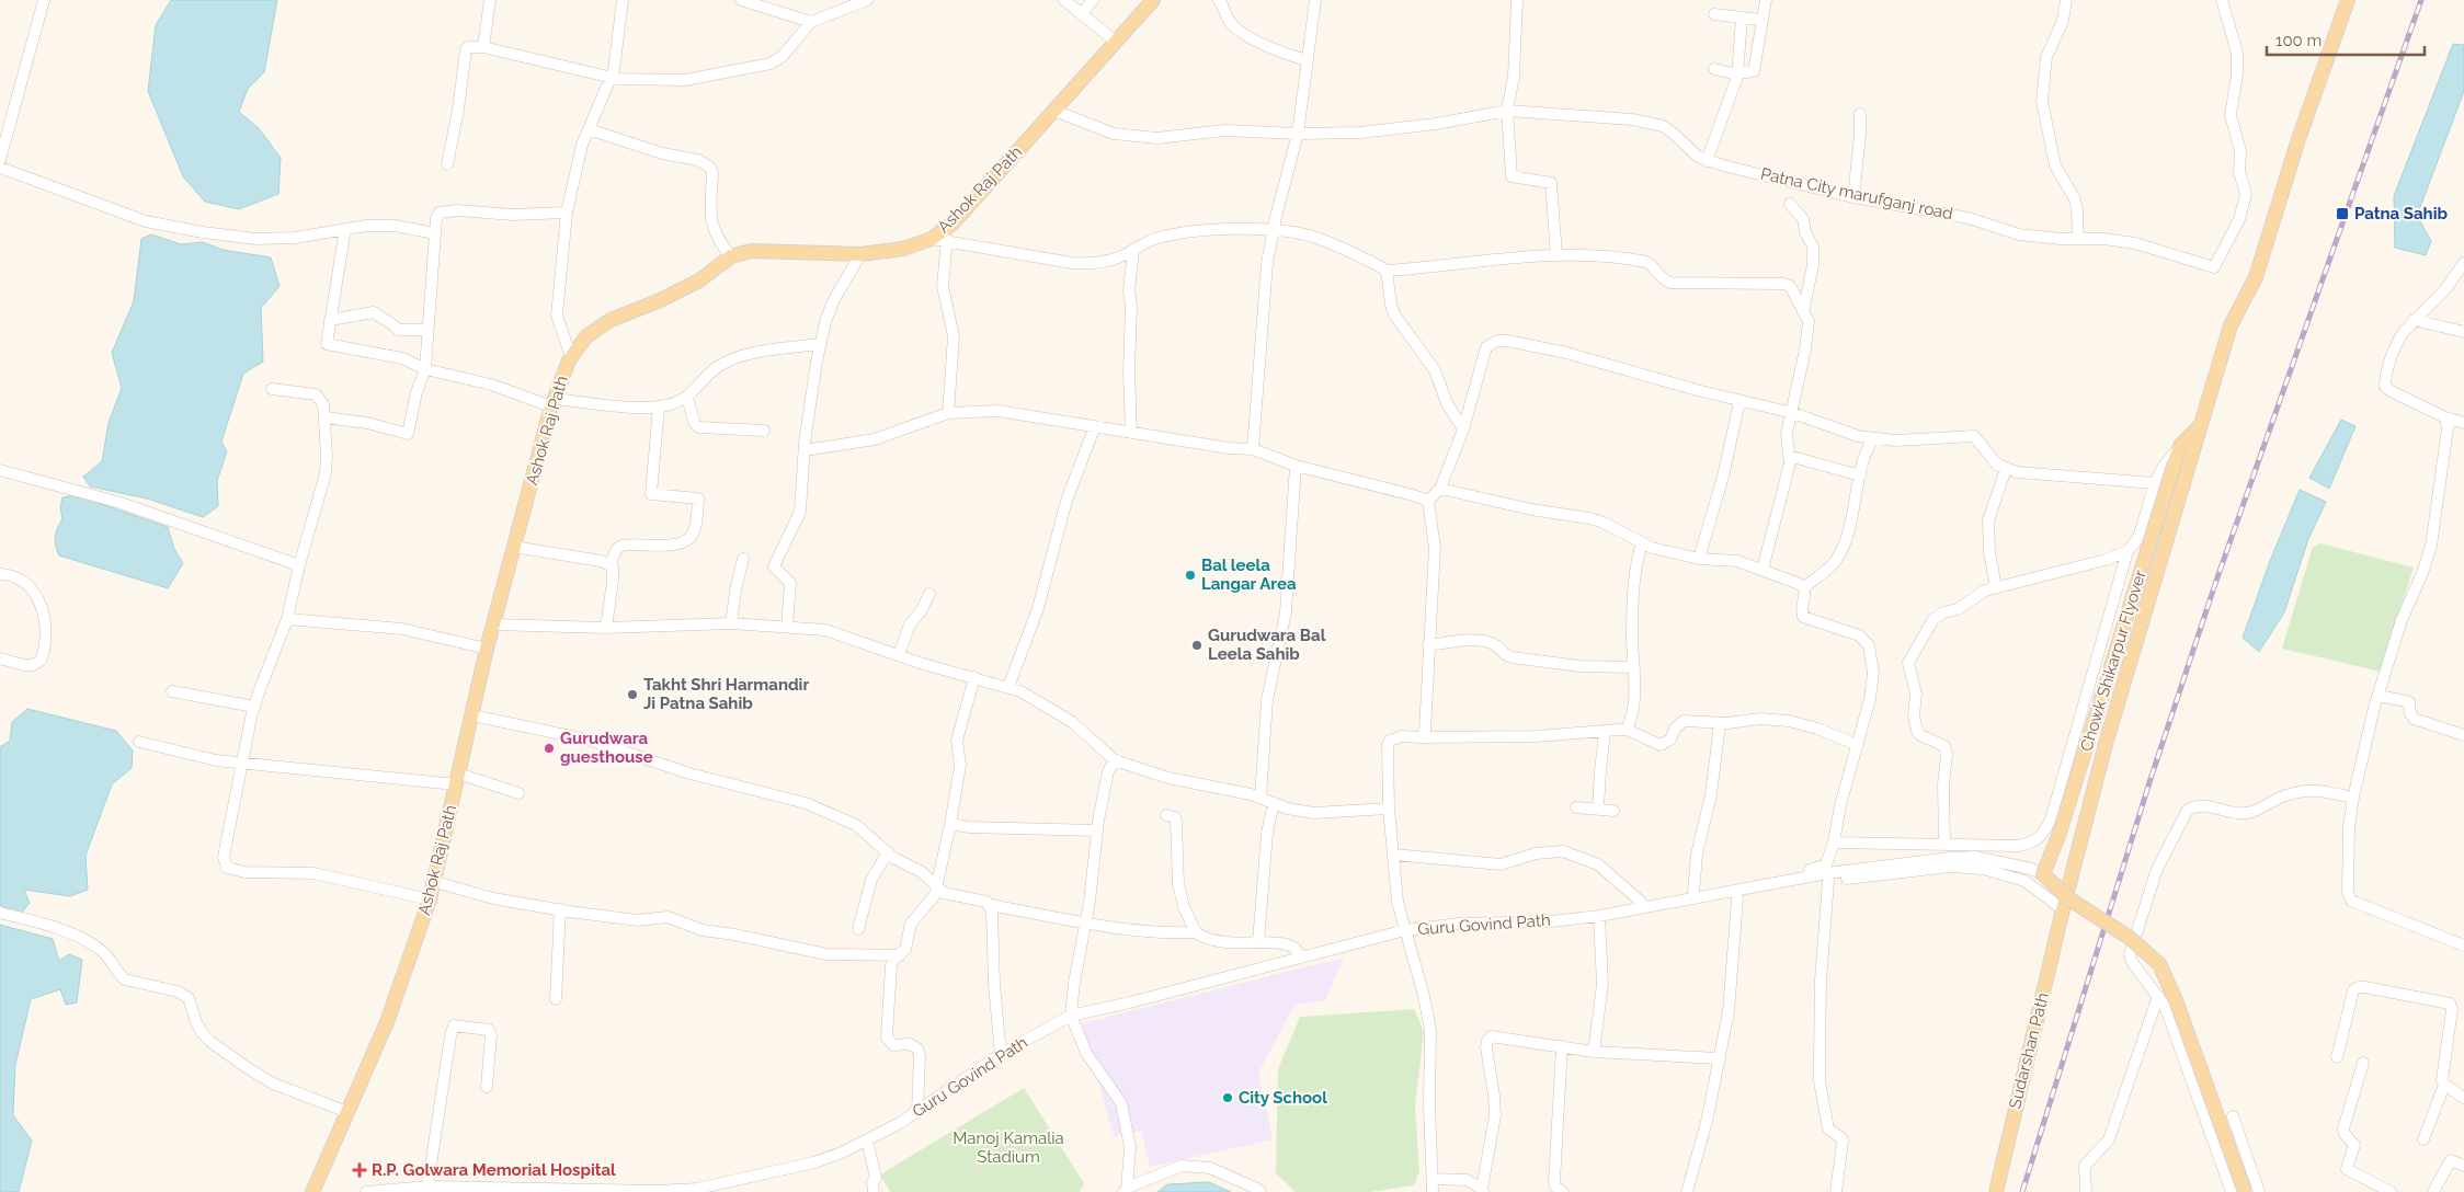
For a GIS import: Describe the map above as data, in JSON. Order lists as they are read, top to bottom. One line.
{"streets":{"main road":["Ashok Raj Path","Chowk Shikarpur Flyover","Sudarshan Path"],"street":["Patna City marufganj road","Guru Govind Path"]},"crossings":[["Ashok Raj Path","Patna City marufganj road"]],"parks":["Manoj Kamalia Stadium"],"places":{"transit":["Patna Sahib"],"other":["Bal leela Langar Area","Gurudwara Bal Leela Sahib","Takht Shri Harmandir Ji Patna Sahib","Gurudwara guesthouse","City School"],"health":["R.P. Golwara Memorial Hospital"]},"scale_bar":"100 m"}
